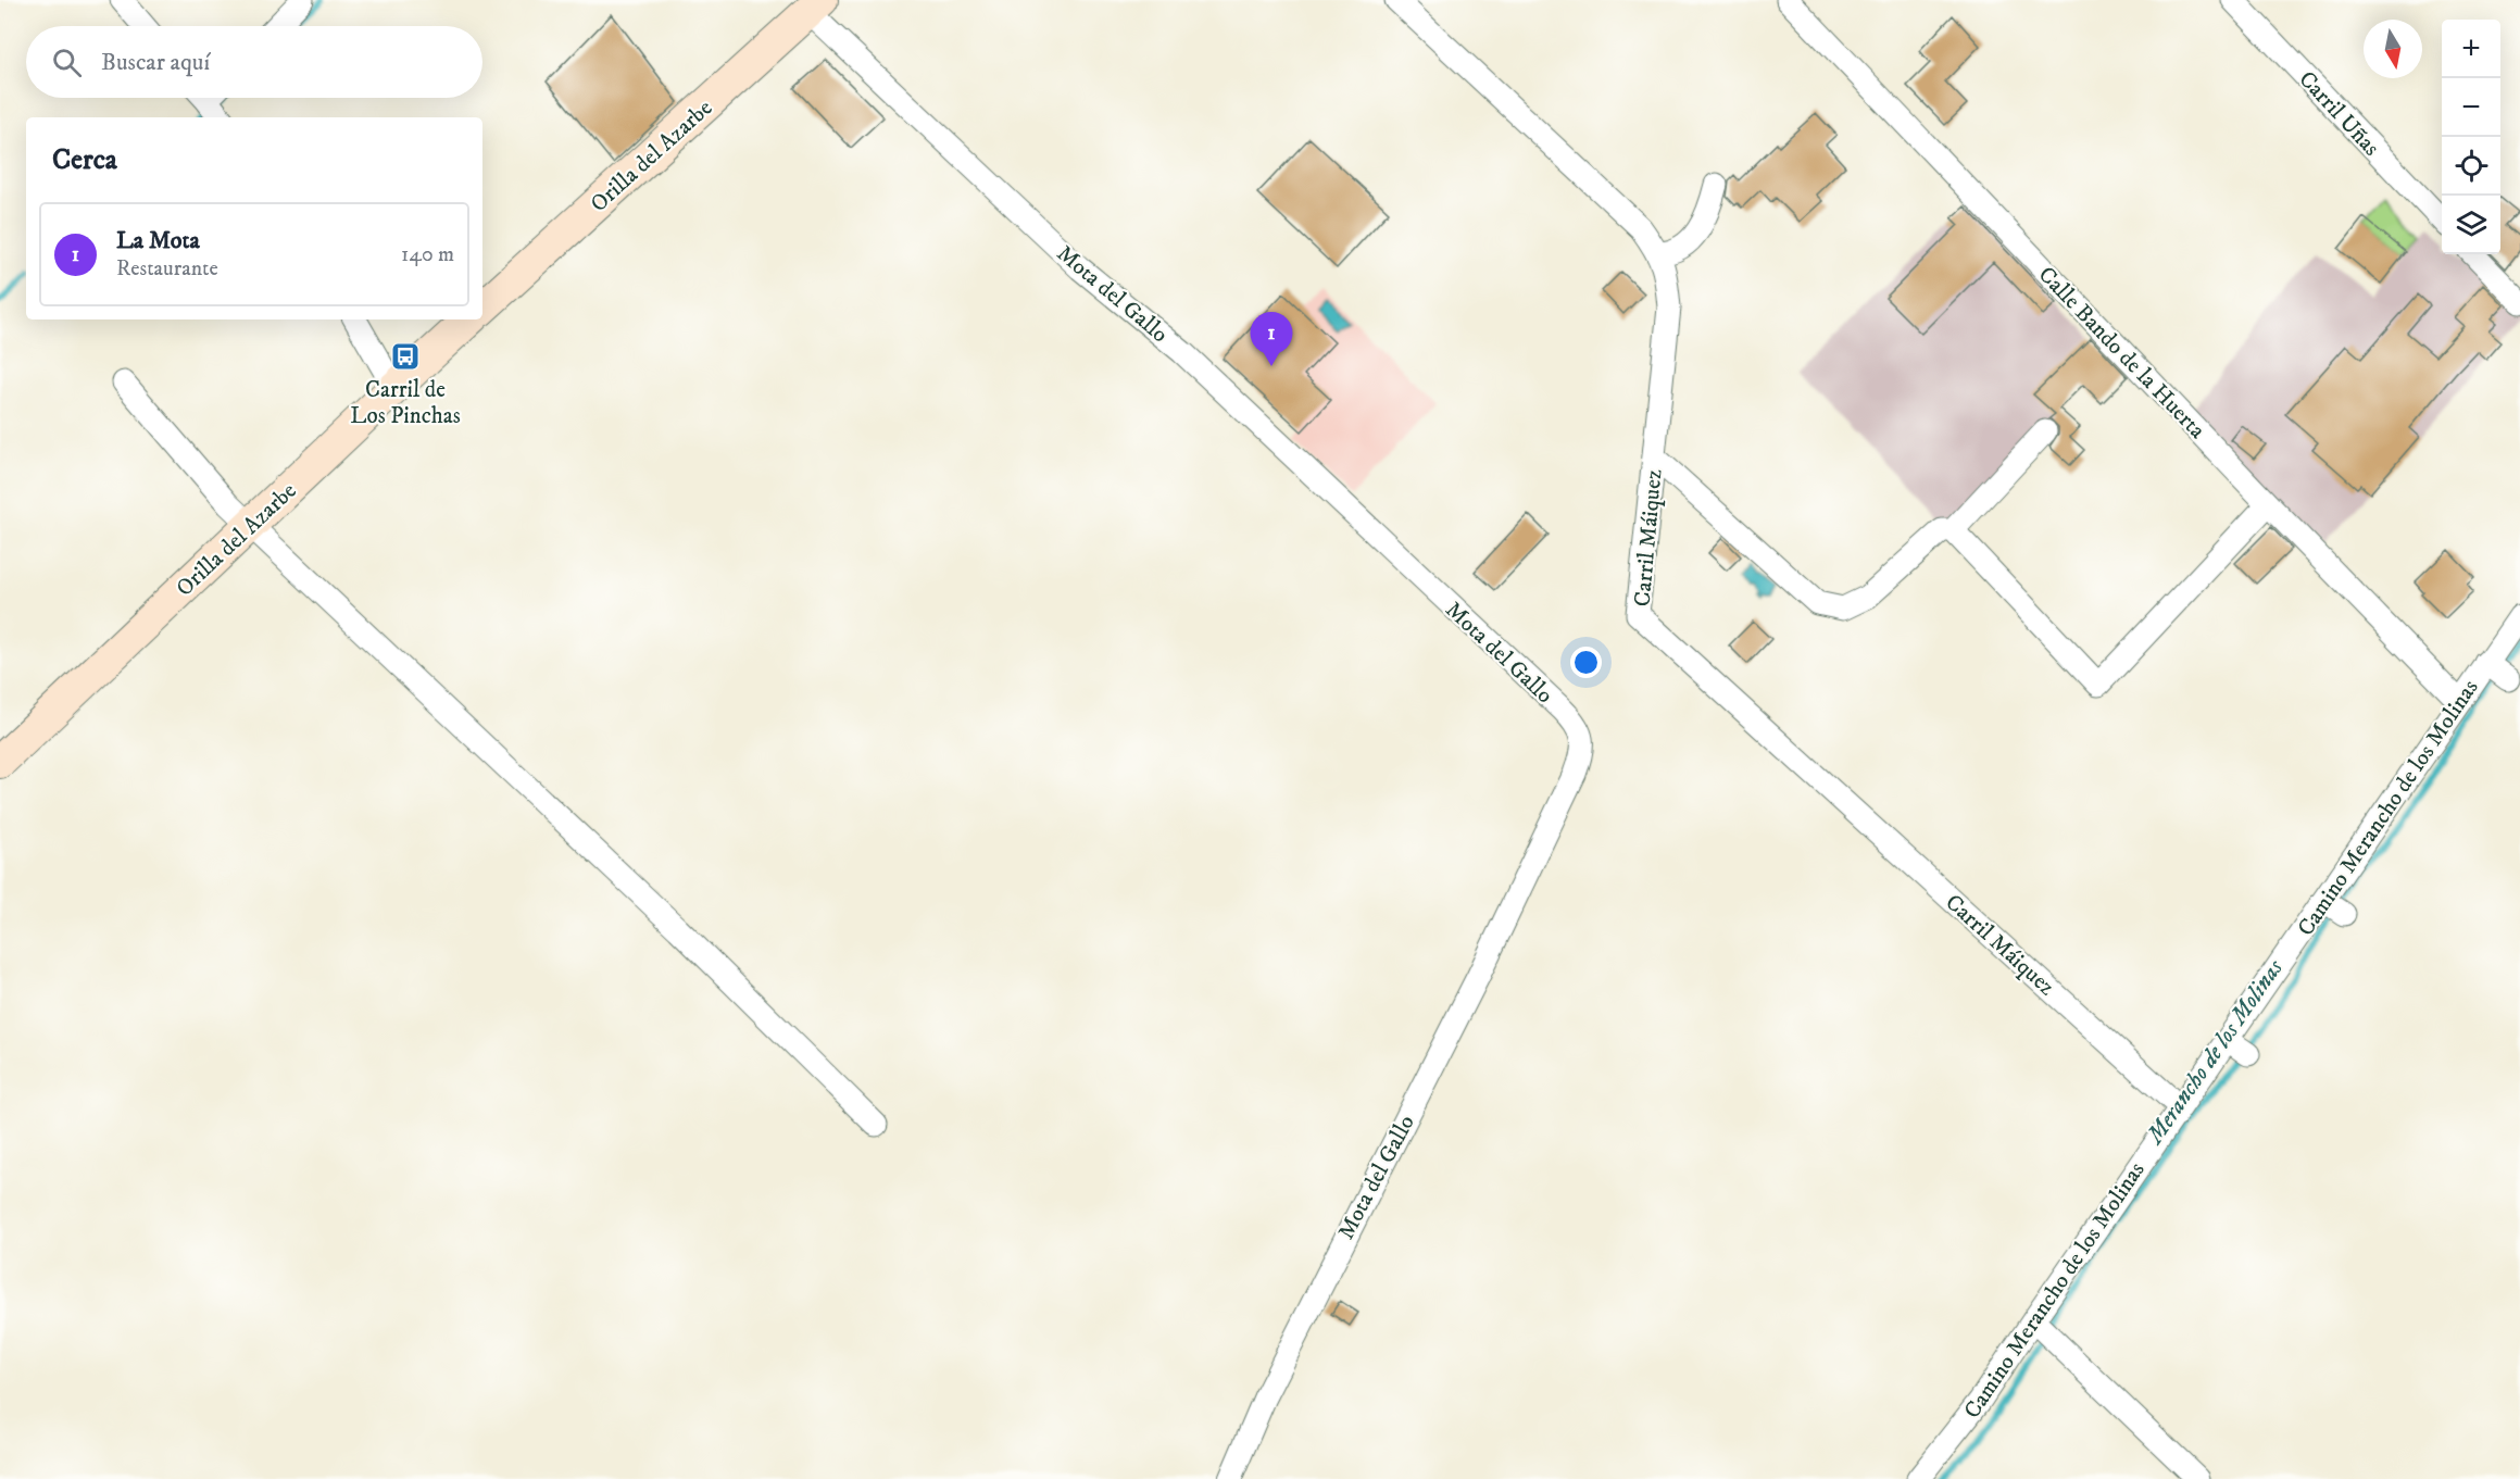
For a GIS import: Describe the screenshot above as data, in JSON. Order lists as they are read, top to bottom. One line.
{"streets":{"main road":["Orilla del Azarbe"],"street":["Carril Uñas","Mota del Gallo","Calle Bando de la Huerta","Carril Máiquez","Camino Merancho de los Molinas"]},"crossings":[["Orilla del Azarbe","Mota del Gallo"],["Calle Bando de la Huerta","Camino Merancho de los Molinas"],["Carril Máiquez","Camino Merancho de los Molinas"]],"water":["Merancho de los Molinas"],"places":{"bus stop":["Carril de Los Pinchas"]},"north":"bottom","page":{"map_buttons":["+","−"],"search":"Buscar aquí","heading":"Cerca","list":[{"mark":"1","name":"La Mota","note":"Restaurante","value":"140 m"}],"pins":"1"}}
